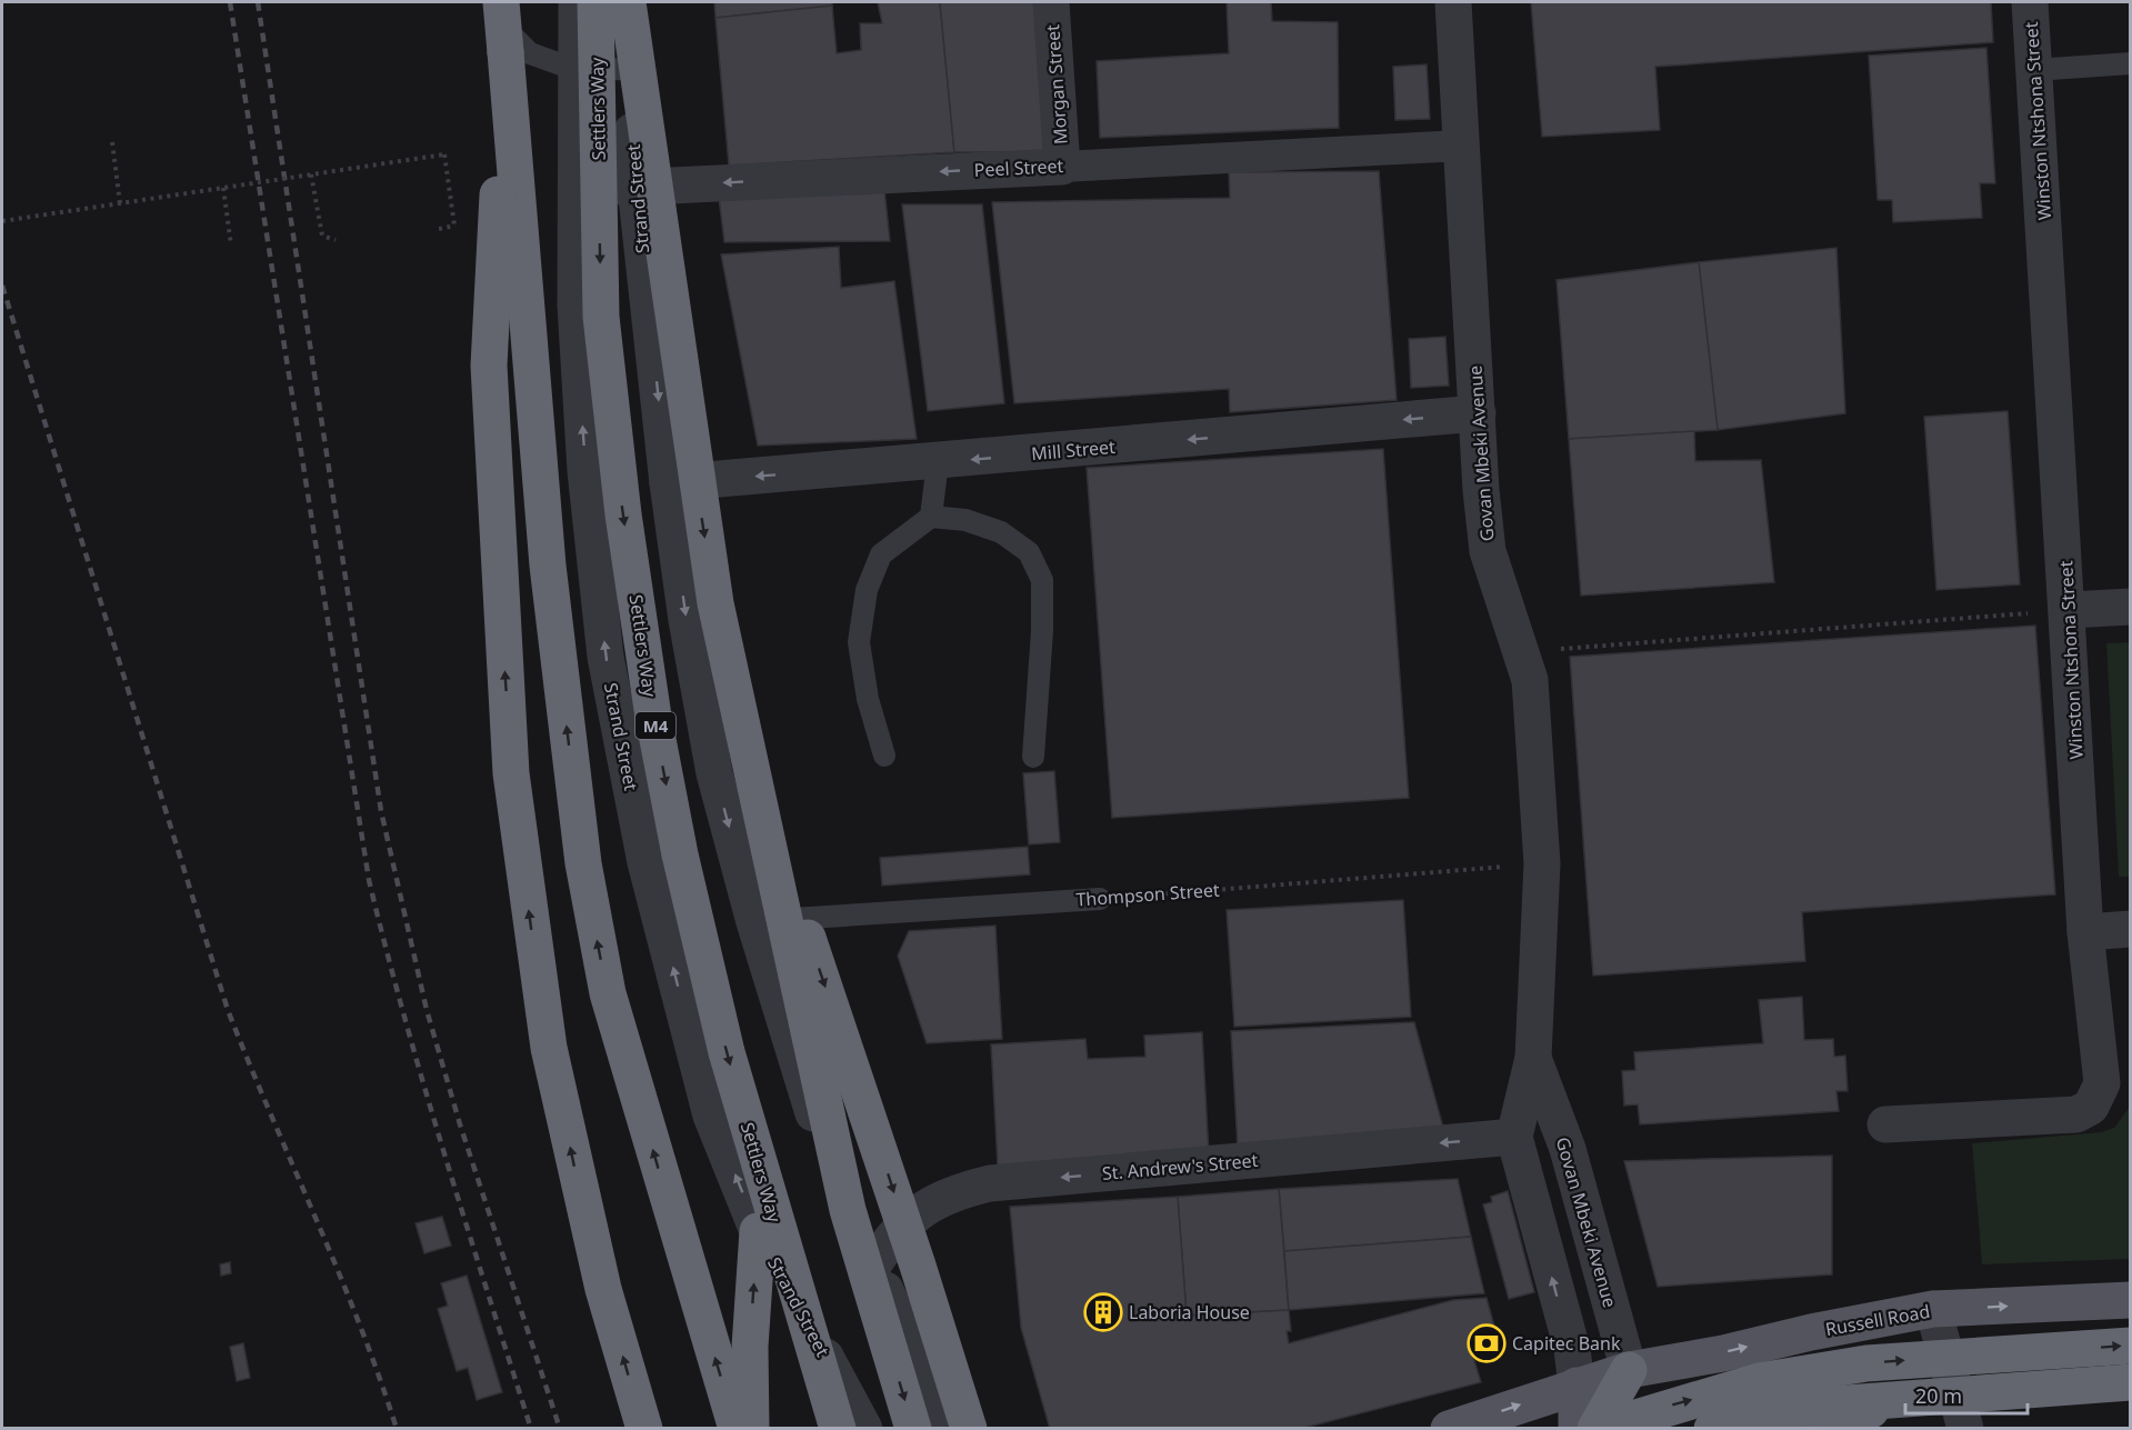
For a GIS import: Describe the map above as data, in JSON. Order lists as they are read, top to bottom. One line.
{"streets":{"highway":["Settlers Way","M4"],"main road":["Govan Mbeki Avenue","Russell Road"],"street":["Morgan Street","Winston Ntshona Street","Peel Street","Strand Street","Mill Street","St. Andrew's Street"],"lane":["Thompson Street"]},"crossings":[["Morgan Street","Peel Street"],["Peel Street","Strand Street"],["Peel Street","Govan Mbeki Avenue"],["Strand Street","Mill Street"],["Strand Street","Thompson Street"],["Strand Street","St. Andrew's Street"],["Mill Street","Govan Mbeki Avenue"],["Govan Mbeki Avenue","Thompson Street"],["Govan Mbeki Avenue","St. Andrew's Street"],["Govan Mbeki Avenue","Russell Road"]],"one_way":["Peel Street","Mill Street","St. Andrew's Street","Russell Road"],"places":{"building":["Laboria House"],"bank":["Capitec Bank"]},"scale_bar":"20 m"}
